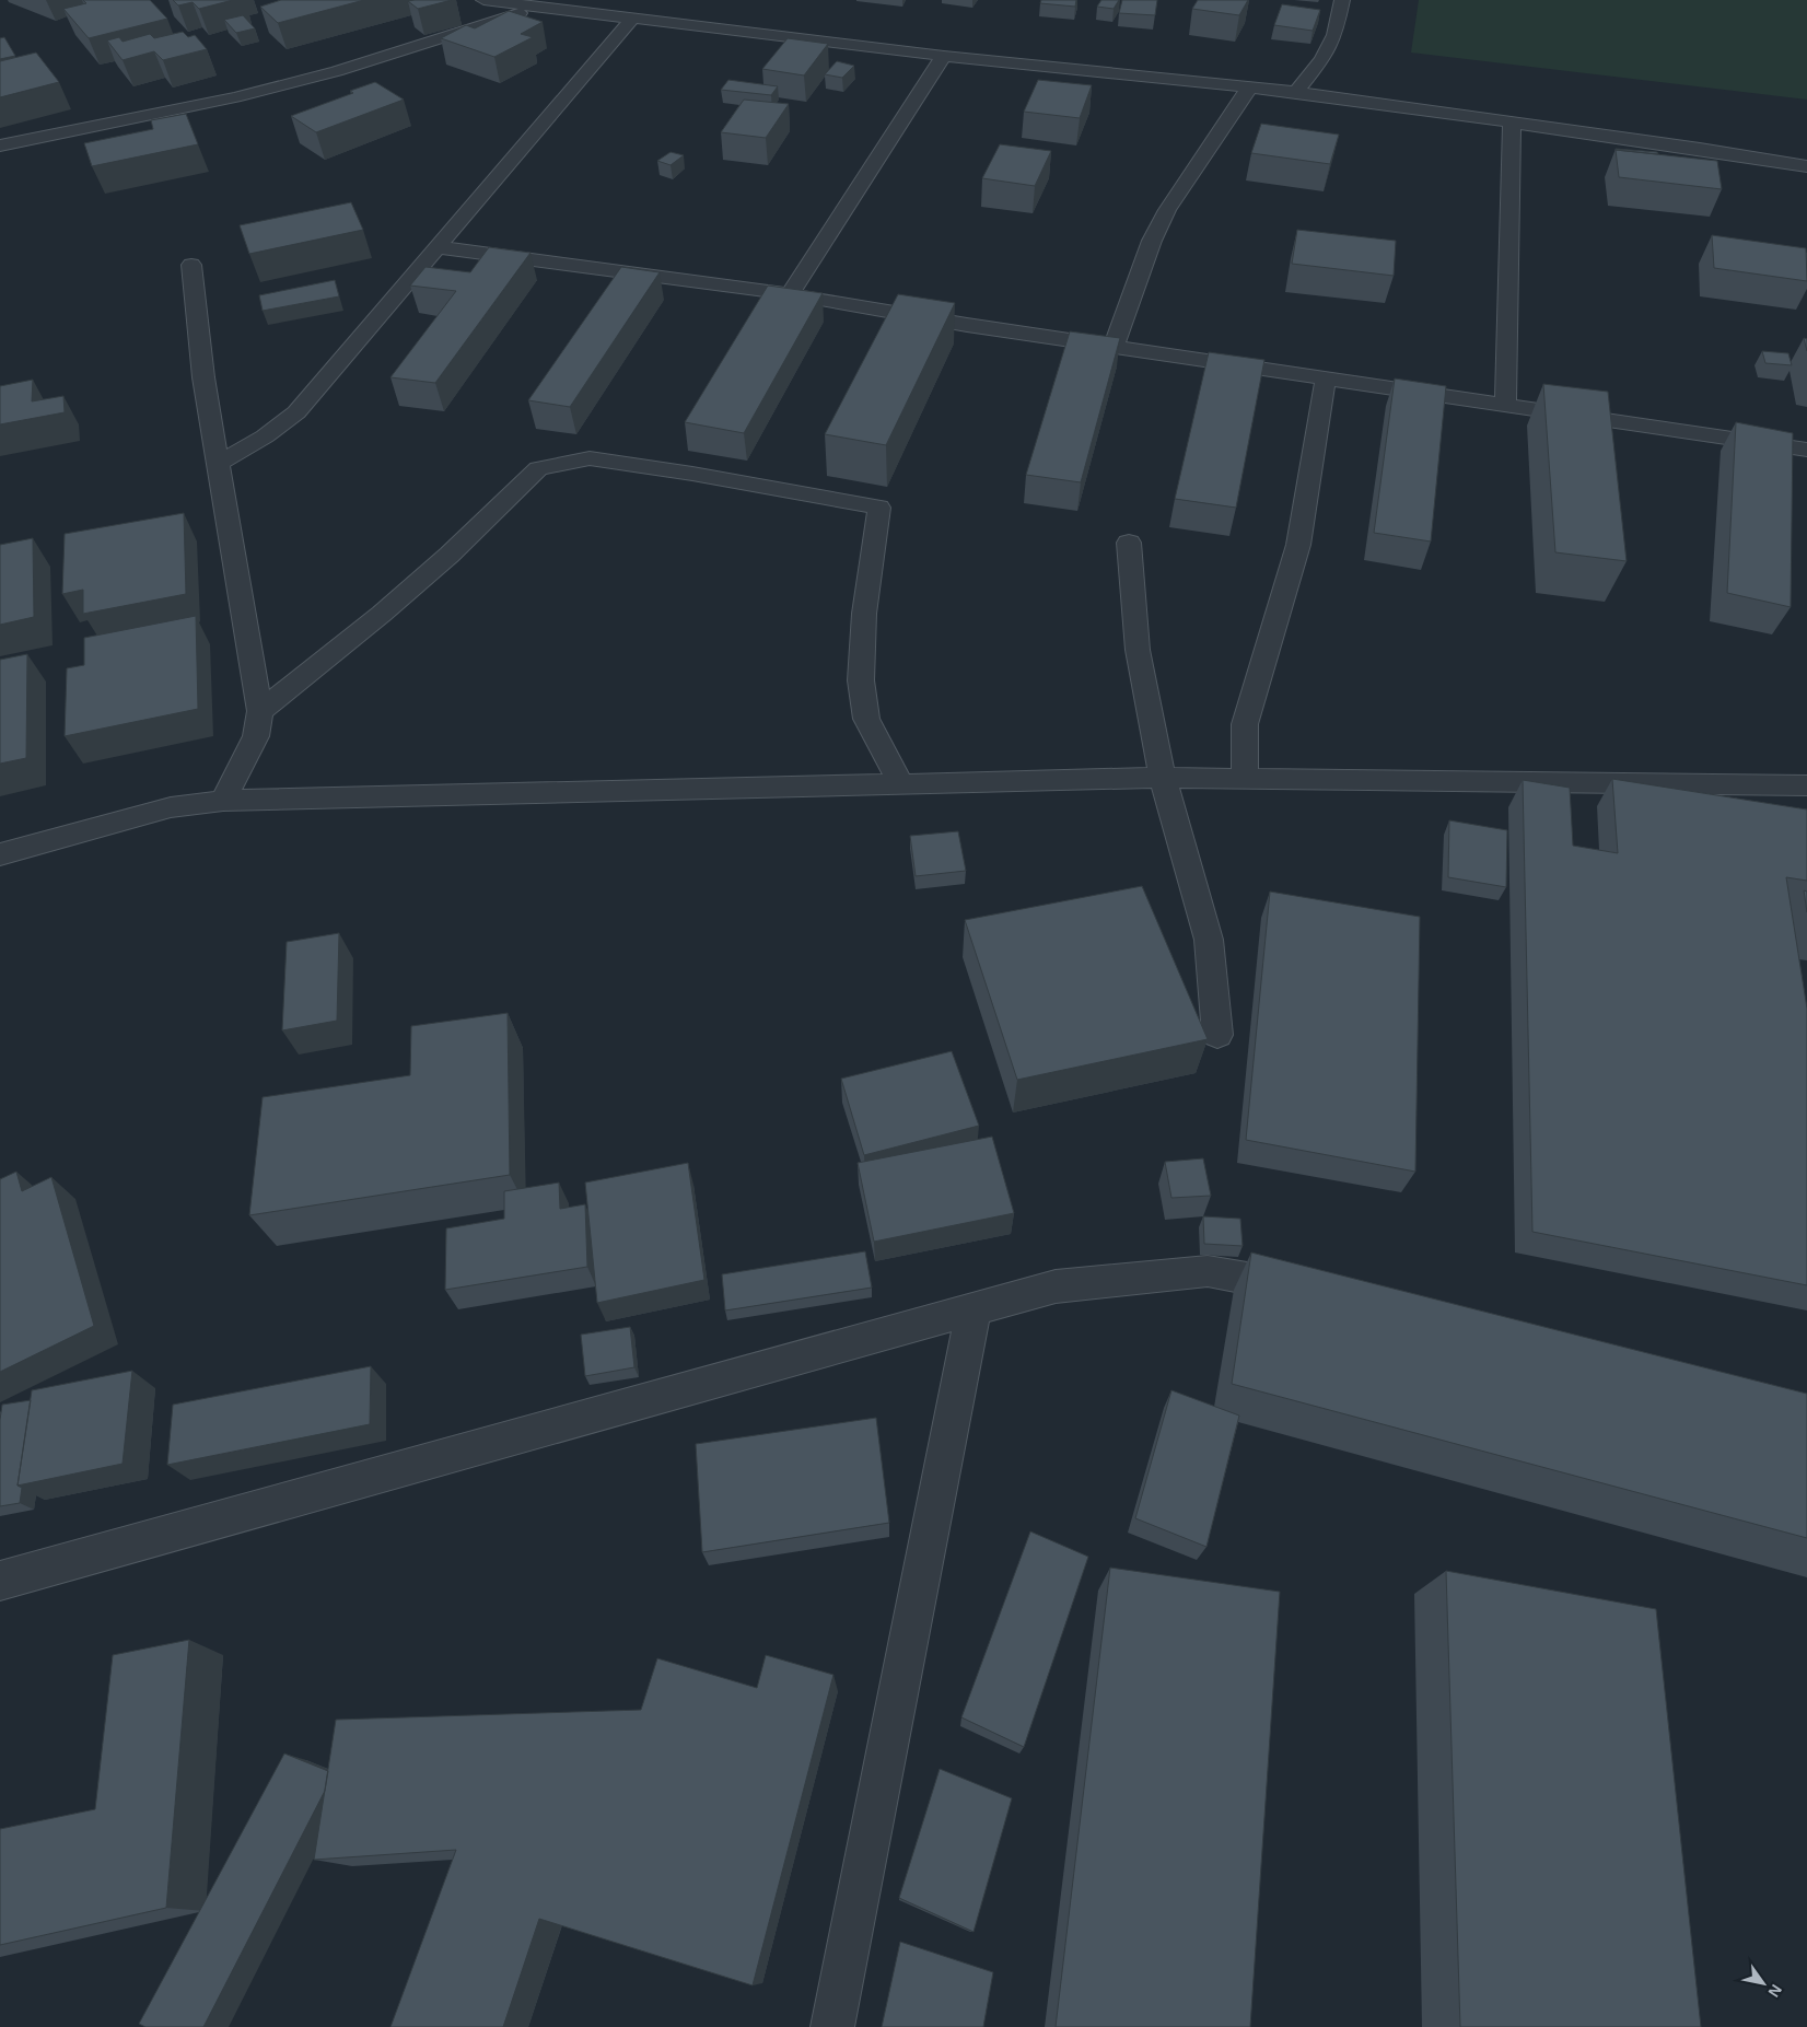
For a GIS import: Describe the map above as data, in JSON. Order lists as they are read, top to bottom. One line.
{"north":"bottom right"}
